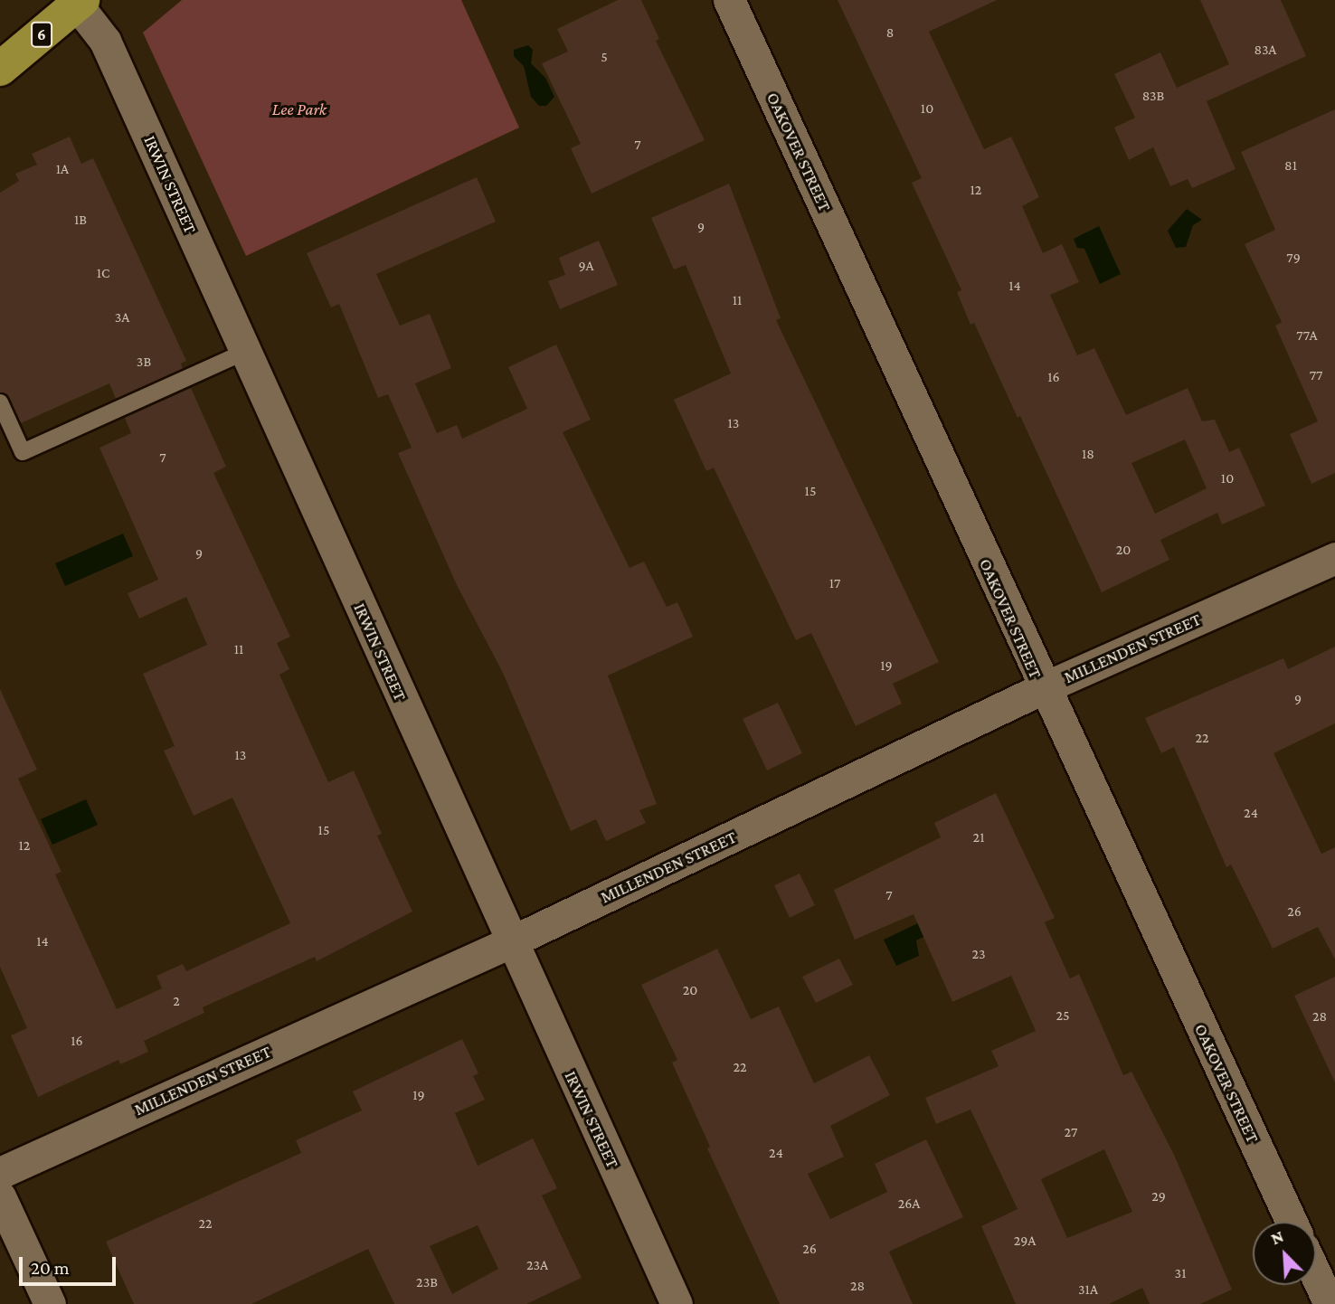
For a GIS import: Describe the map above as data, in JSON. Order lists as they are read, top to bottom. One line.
{"streets":{"highway":["6"],"street":["OAKOVER STREET","IRWIN STREET","MILLENDEN STREET"]},"crossings":[["6","IRWIN STREET"],["OAKOVER STREET","MILLENDEN STREET"],["IRWIN STREET","MILLENDEN STREET"]],"parks":["Lee Park"],"house_numbers":["8","83A","5","83B","10","7","81","1A","12","1B","9","79","9A","1C","14","11","3A","77A","3B","77","16","13","18","7","10","15","20","9","17","11","19","9","22","13","24","15","21","12","7","26","14","23","20","2","25","28","16","22","19","27","24","29","26A","22","29A","26","23A","31","23B","28","31A"],"scale_bar":"20 m","north":"top left"}
